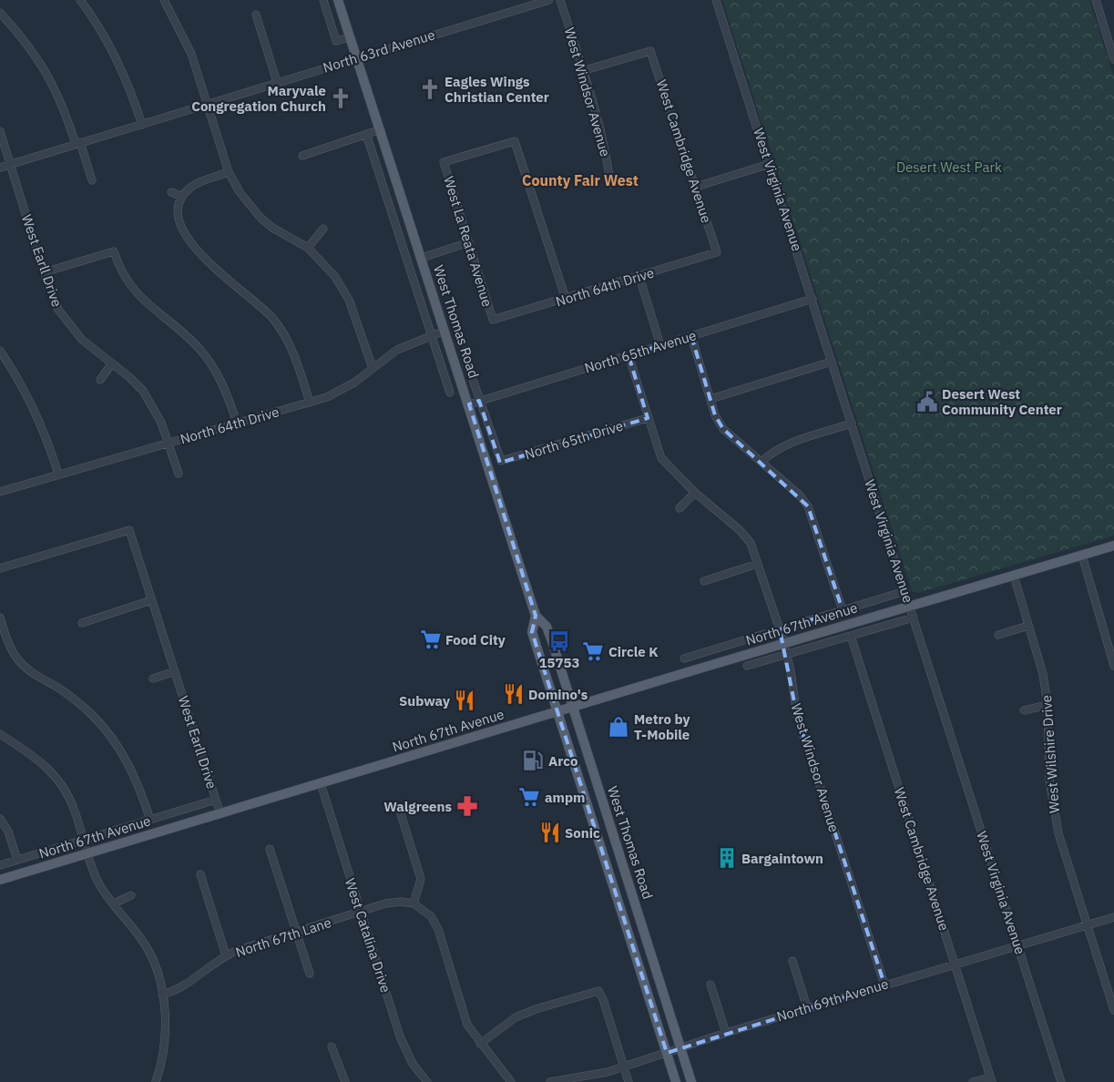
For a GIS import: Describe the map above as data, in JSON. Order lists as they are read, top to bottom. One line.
{"streets":{"main road":["West Thomas Road","North 67th Avenue"],"street":["North 63rd Avenue","West Windsor Avenue","West Cambridge Avenue","West Virginia Avenue","West La Reata Avenue","West Earll Drive","North 64th Drive","North 65th Avenue","North 65th Drive","West Wilshire Drive","West Catalina Drive","North 67th Lane","North 69th Avenue"]},"crossings":[["North 63rd Avenue","West Earll Drive"],["North 63rd Avenue","West Thomas Road"],["West Windsor Avenue","West Cambridge Avenue"],["West Windsor Avenue","North 65th Avenue"],["West Windsor Avenue","North 65th Drive"],["West Windsor Avenue","North 67th Avenue"],["West Windsor Avenue","North 69th Avenue"],["West Cambridge Avenue","North 64th Drive"],["West Cambridge Avenue","North 67th Avenue"],["West Cambridge Avenue","North 69th Avenue"],["West Virginia Avenue","North 65th Avenue"],["West Virginia Avenue","North 67th Avenue"],["West Virginia Avenue","North 69th Avenue"],["West La Reata Avenue","North 64th Drive"],["West Earll Drive","North 64th Drive"],["West Earll Drive","North 67th Avenue"],["North 64th Drive","West Thomas Road"],["West Thomas Road","North 65th Avenue"],["West Thomas Road","North 65th Drive"],["West Thomas Road","North 67th Avenue"],["West Thomas Road","North 69th Avenue"],["North 67th Avenue","West Wilshire Drive"],["North 67th Avenue","West Catalina Drive"],["West Wilshire Drive","North 69th Avenue"],["West Catalina Drive","North 67th Lane"]],"districts":["County Fair West"],"parks":["Desert West Park"],"places":{"church":["Eagles Wings Christian Center","Maryvale Congregation Church"],"public building":["Desert West Community Center"],"supermarket":["Food City","Circle K","ampm"],"bus stop":["15753"],"restaurant":["Domino's","Subway","Sonic"],"shop":["Metro by T-Mobile"],"fuel station":["Arco"],"pharmacy":["Walgreens"],"building":["Bargaintown"]}}
